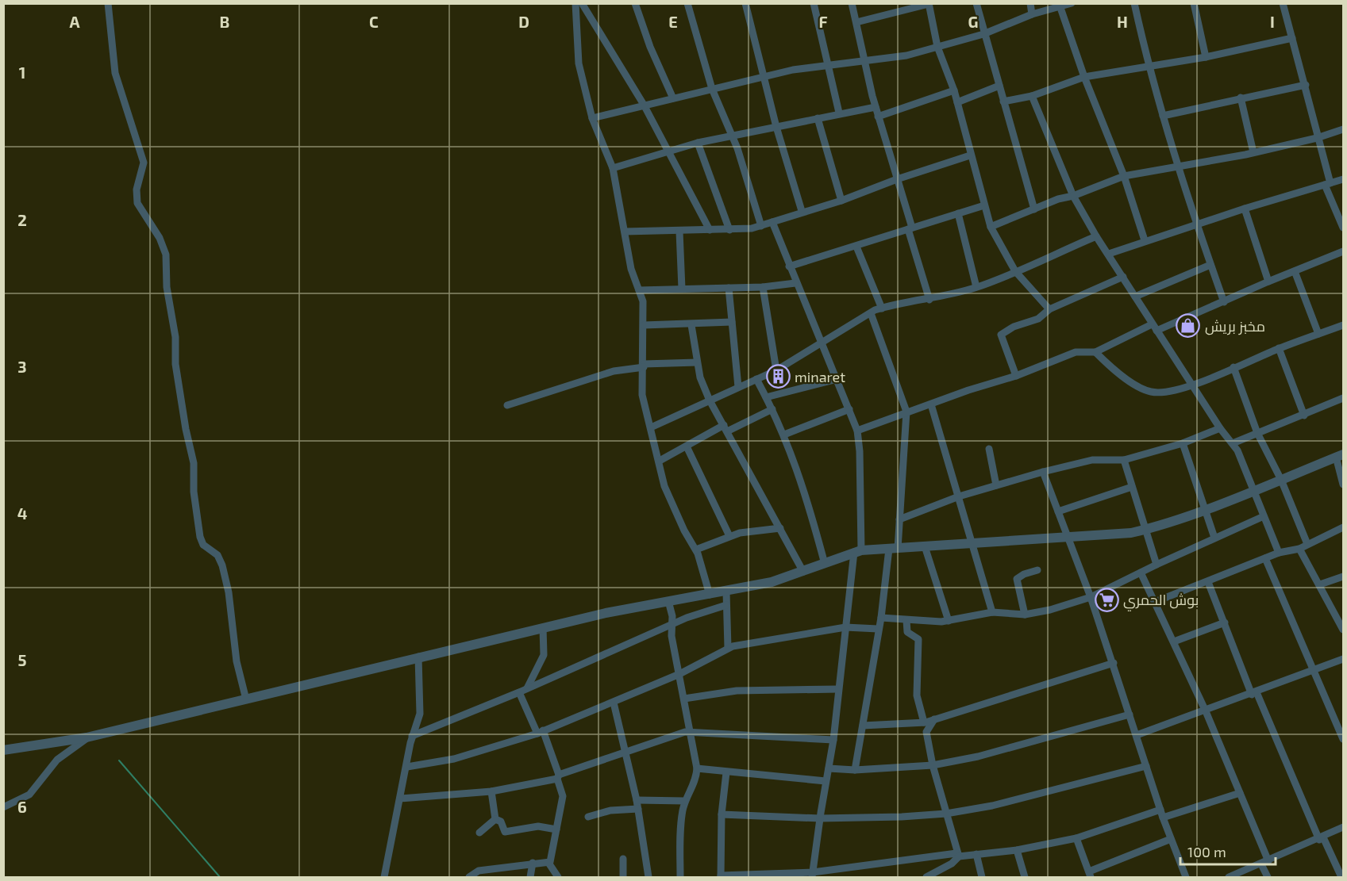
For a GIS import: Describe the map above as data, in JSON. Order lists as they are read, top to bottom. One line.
{"places":{"shop":["مخبز بريش"],"building":["minaret"],"supermarket":["بوش الحمري"]},"scale_bar":"100 m","grid":{"columns":["A","B","C","D","E","F","G","H","I"],"rows":["1","2","3","4","5","6"]}}
